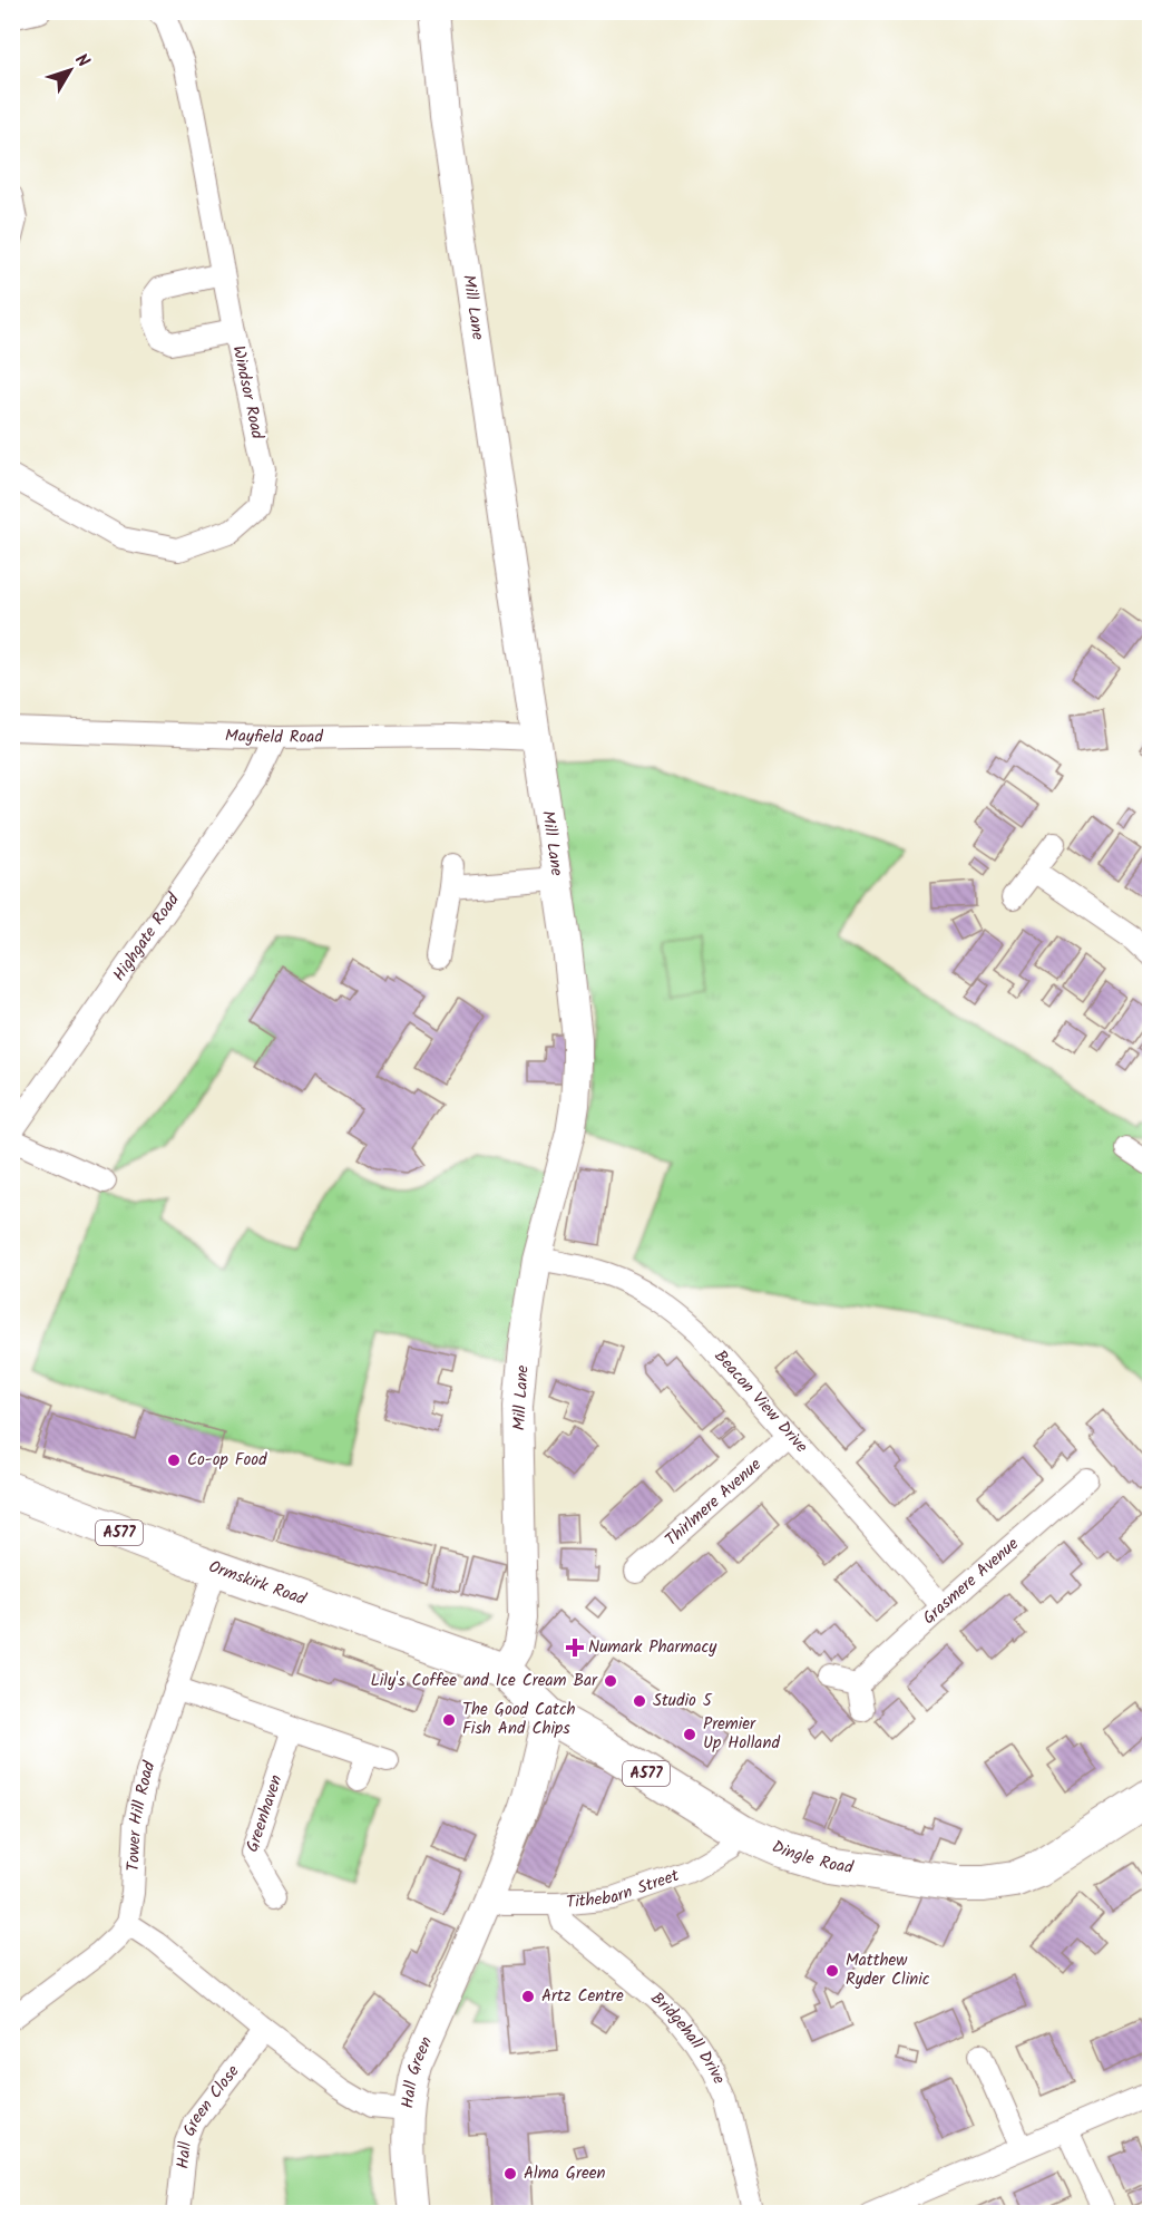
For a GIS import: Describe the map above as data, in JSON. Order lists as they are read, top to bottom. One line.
{"streets":{"main road":["A577","Ormskirk Road","Dingle Road"],"street":["Mill Lane","Windsor Road","Mayfield Road","Highgate Road","Beacon View Drive","Thirlmere Avenue","Grasmere Avenue","Greenhaven","Tower Hill Road","Tithebarn Street","Bridgehall Drive","Hall Green","Hall Green Close"]},"crossings":[["Mill Lane","Mayfield Road"],["Mill Lane","Beacon View Drive"],["Mill Lane","Ormskirk Road"],["Mill Lane","Dingle Road"],["Mayfield Road","Highgate Road"],["Beacon View Drive","Thirlmere Avenue"],["Beacon View Drive","Grasmere Avenue"],["Ormskirk Road","Tower Hill Road"],["Ormskirk Road","Dingle Road"],["Tower Hill Road","Hall Green"],["Dingle Road","Tithebarn Street"],["Dingle Road","Hall Green"],["Tithebarn Street","Bridgehall Drive"],["Tithebarn Street","Hall Green"],["Hall Green","Hall Green Close"]],"places":{"other":["Co-op Food","Lily's Coffee and Ice Cream Bar","Studio 5","The Good Catch Fish And Chips","Premier Up Holland","Matthew Ryder Clinic","Artz Centre","Alma Green"],"health":["Numark Pharmacy"]},"north":"top right"}
